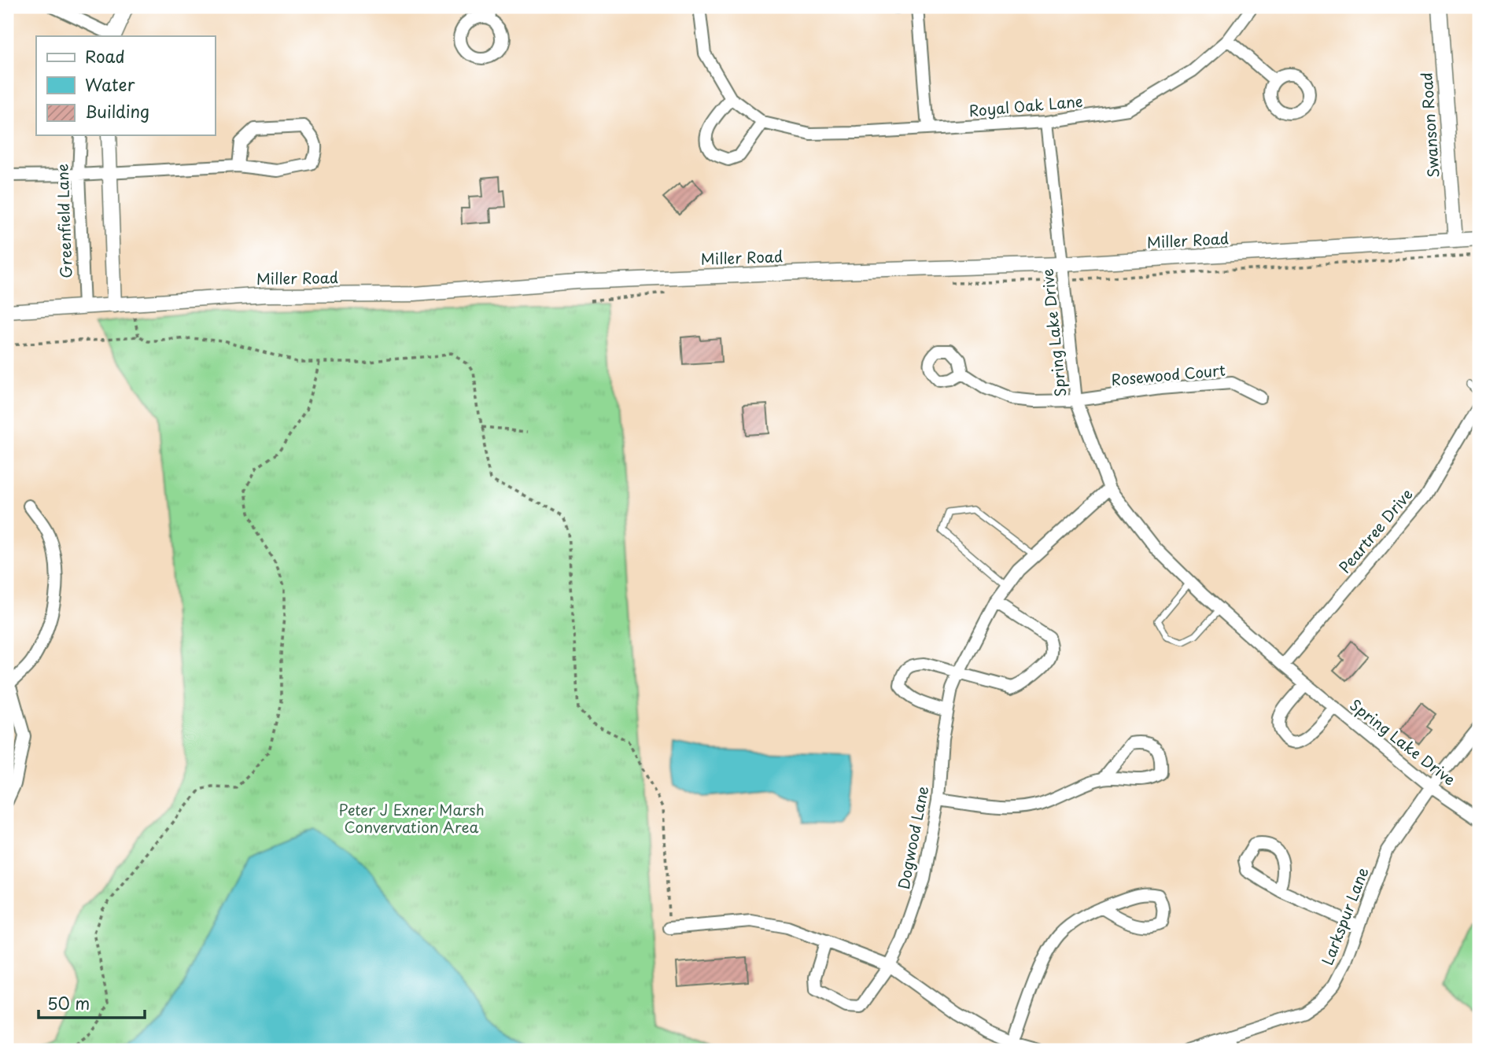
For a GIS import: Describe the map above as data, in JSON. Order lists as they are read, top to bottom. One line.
{"streets":{"street":["Royal Oak Lane","Swanson Road","Greenfield Lane","Miller Road","Spring Lake Drive","Rosewood Court","Peartree Drive","Dogwood Lane","Larkspur Lane"]},"crossings":[["Royal Oak Lane","Spring Lake Drive"],["Swanson Road","Miller Road"],["Greenfield Lane","Miller Road"],["Miller Road","Spring Lake Drive"],["Spring Lake Drive","Rosewood Court"],["Spring Lake Drive","Peartree Drive"],["Spring Lake Drive","Dogwood Lane"],["Spring Lake Drive","Larkspur Lane"]],"parks":["Peter J Exner Marsh Convervation Area"],"legend":["Road","Water","Building"],"scale_bar":"50 m"}
